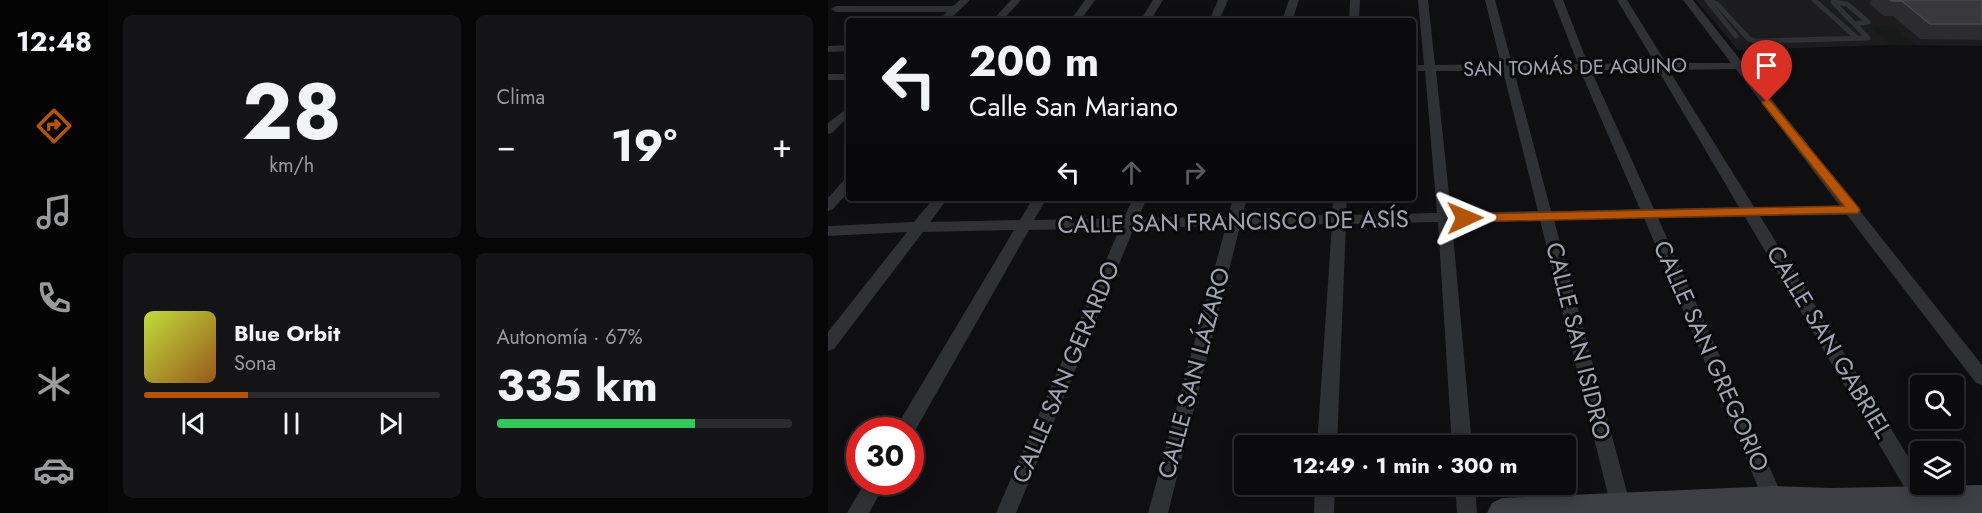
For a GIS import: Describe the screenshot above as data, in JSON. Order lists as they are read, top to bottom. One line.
{"streets":{"street":["SAN TOMÁS DE AQUINO","CALLE SAN FRANCISCO DE ASÍS","CALLE SAN ISIDRO","CALLE SAN GABRIEL","CALLE SAN GREGORIO","CALLE SAN GERARDO","CALLE SAN LÁZARO"]},"crossings":[["SAN TOMÁS DE AQUINO","CALLE SAN ISIDRO"],["SAN TOMÁS DE AQUINO","CALLE SAN GABRIEL"],["SAN TOMÁS DE AQUINO","CALLE SAN GREGORIO"],["CALLE SAN FRANCISCO DE ASÍS","CALLE SAN ISIDRO"],["CALLE SAN FRANCISCO DE ASÍS","CALLE SAN GABRIEL"],["CALLE SAN FRANCISCO DE ASÍS","CALLE SAN GREGORIO"],["CALLE SAN FRANCISCO DE ASÍS","CALLE SAN GERARDO"],["CALLE SAN FRANCISCO DE ASÍS","CALLE SAN LÁZARO"]],"page":{"tabs":"12:48","tile":[["28","km/h"],"Clima",["Autonomía · 67%","335 km"]],"turn":["200 m","Calle San Mariano"],"heat":["−","19°","+"],"song":["Blue Orbit","Sona"],"limit":"30","trip":"12:49 · 1 min · 300 m"}}
